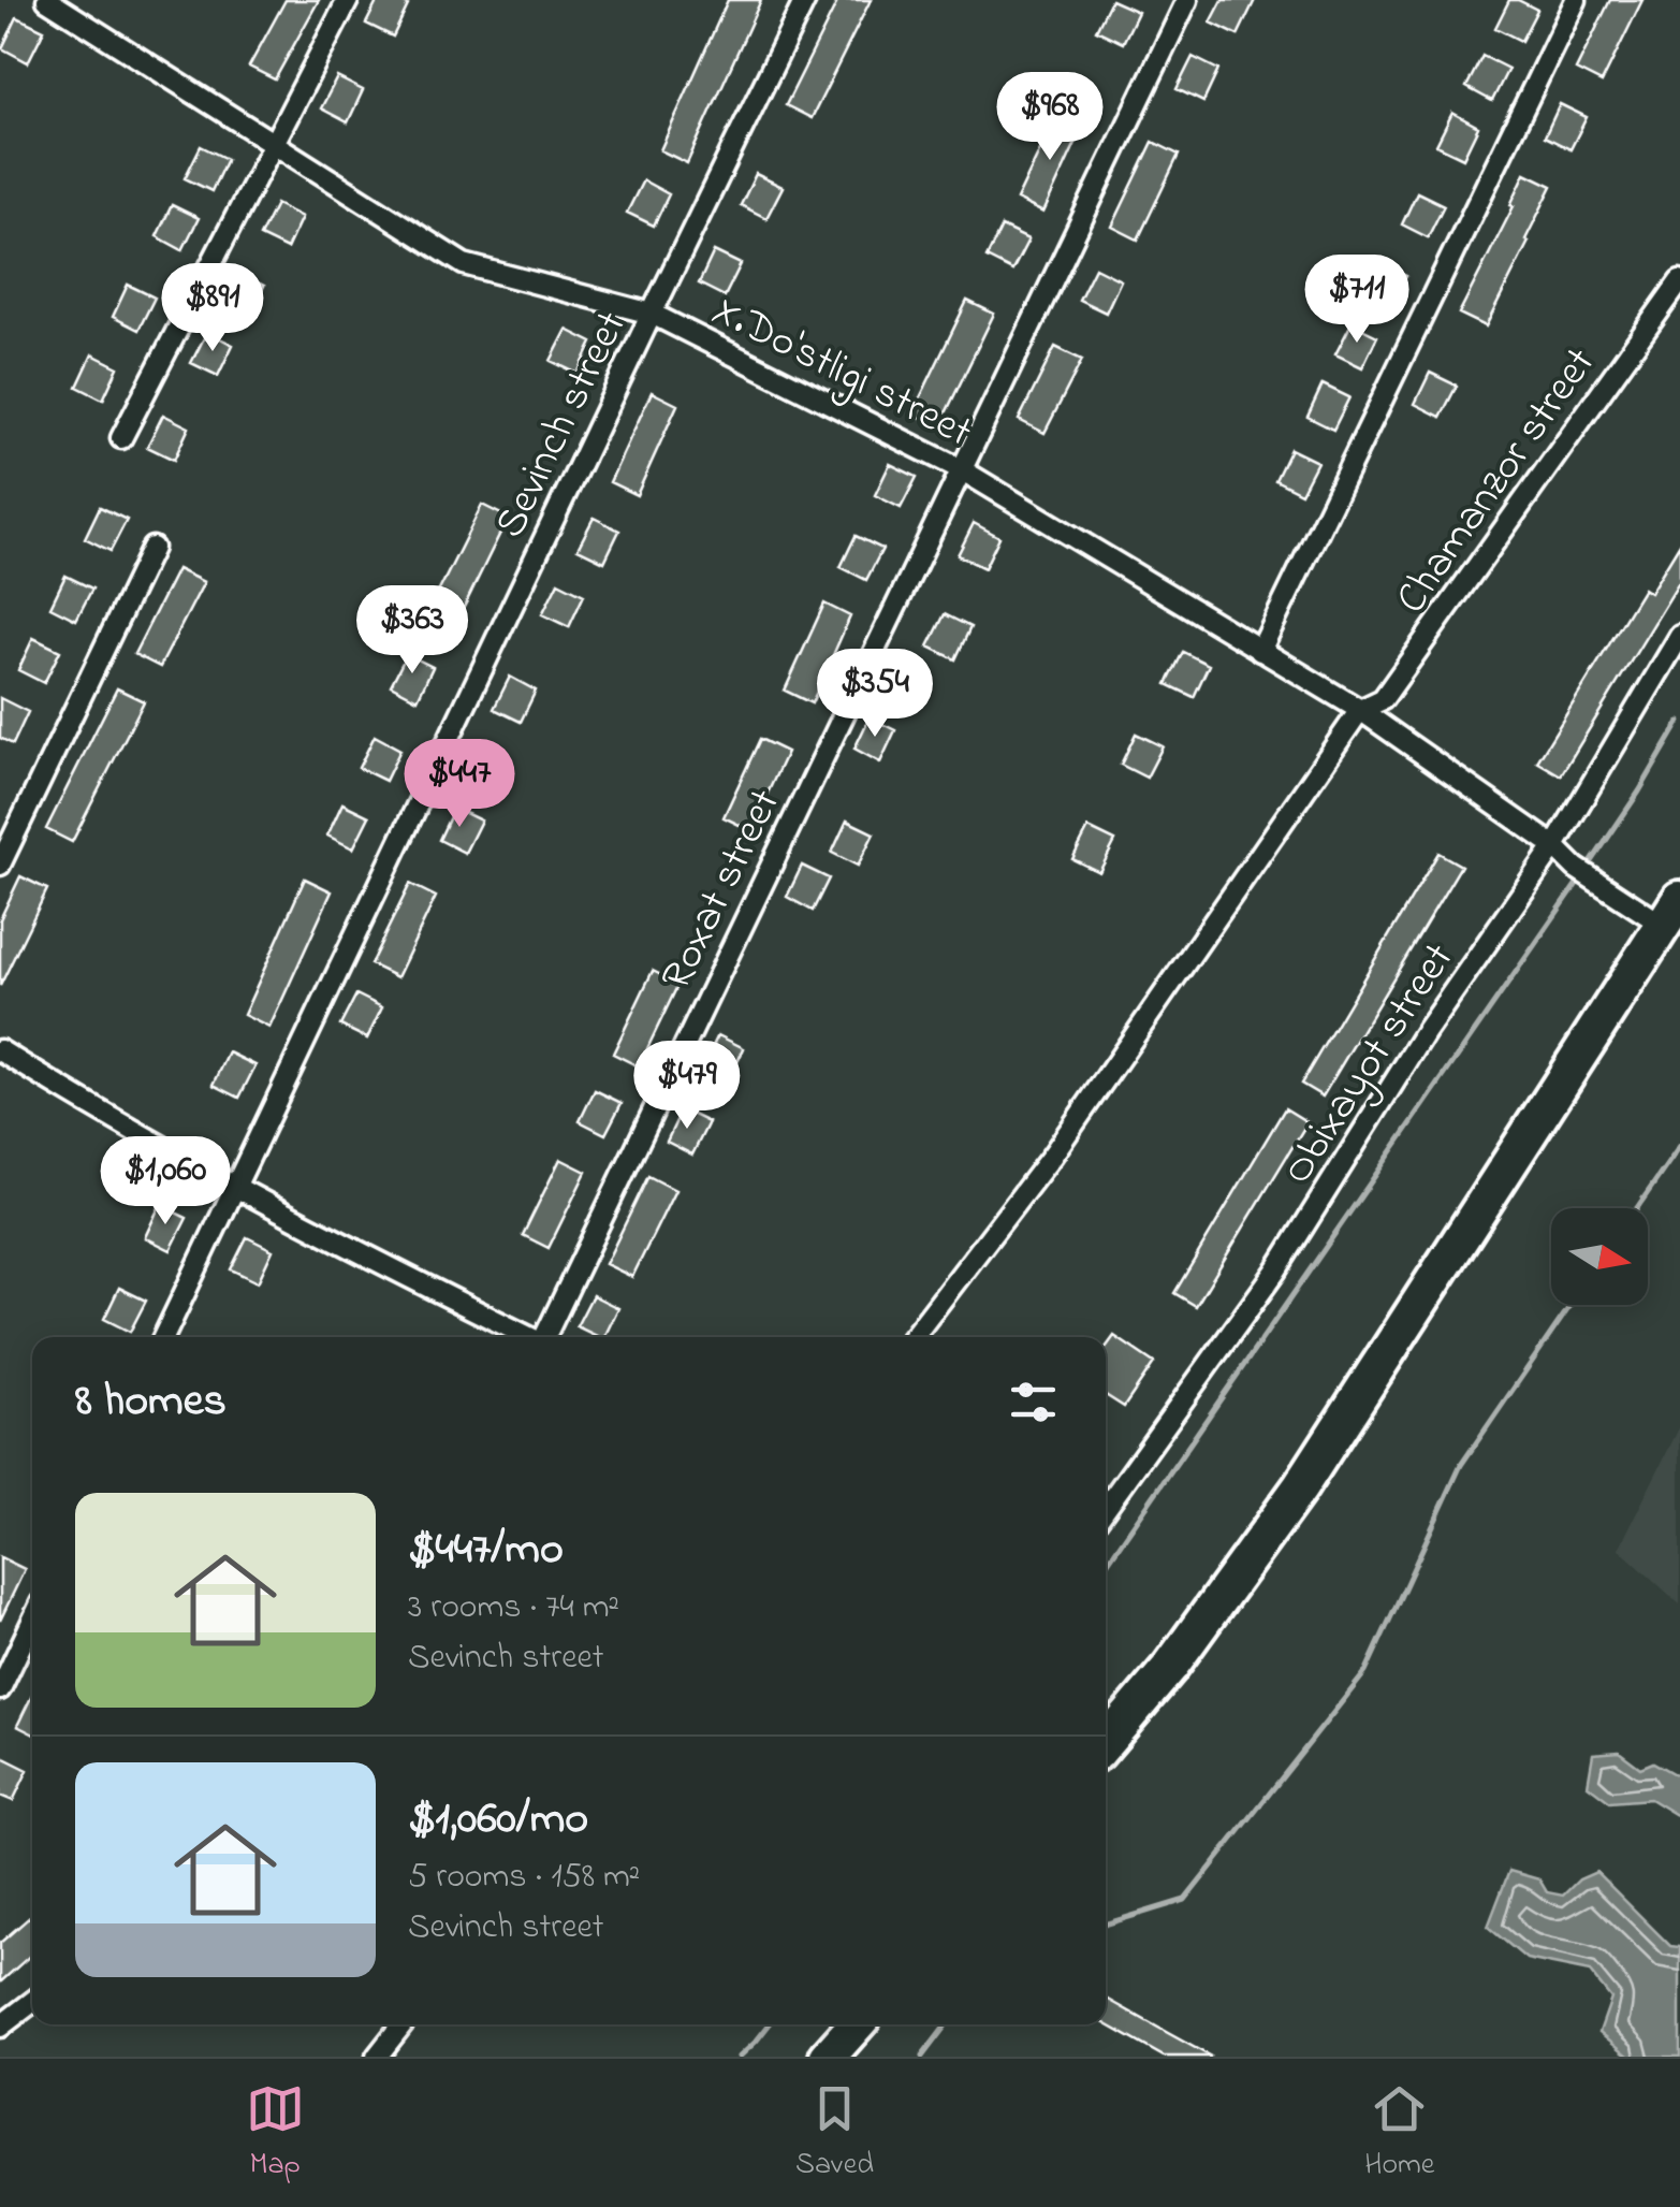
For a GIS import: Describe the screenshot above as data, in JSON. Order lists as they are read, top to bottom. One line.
{"streets":{"street":["X.Do'stligi street","Sevinch street","Chamanzor street","Roxat street","Obixayot street"]},"crossings":[["X.Do'stligi street","Sevinch street"],["X.Do'stligi street","Chamanzor street"],["X.Do'stligi street","Roxat street"],["X.Do'stligi street","Obixayot street"]],"north":"right","page":{"price":["$968","$711","$891","$363","$354","$447","$479","$1,060"],"heading":"8 homes","list":[{"name":"$447/mo","note":"3 rooms · 74 m² · Sevinch street"},{"name":"$1,060/mo","note":"5 rooms · 158 m² · Sevinch street"}],"tabs":["Map","Saved","Home"]}}
